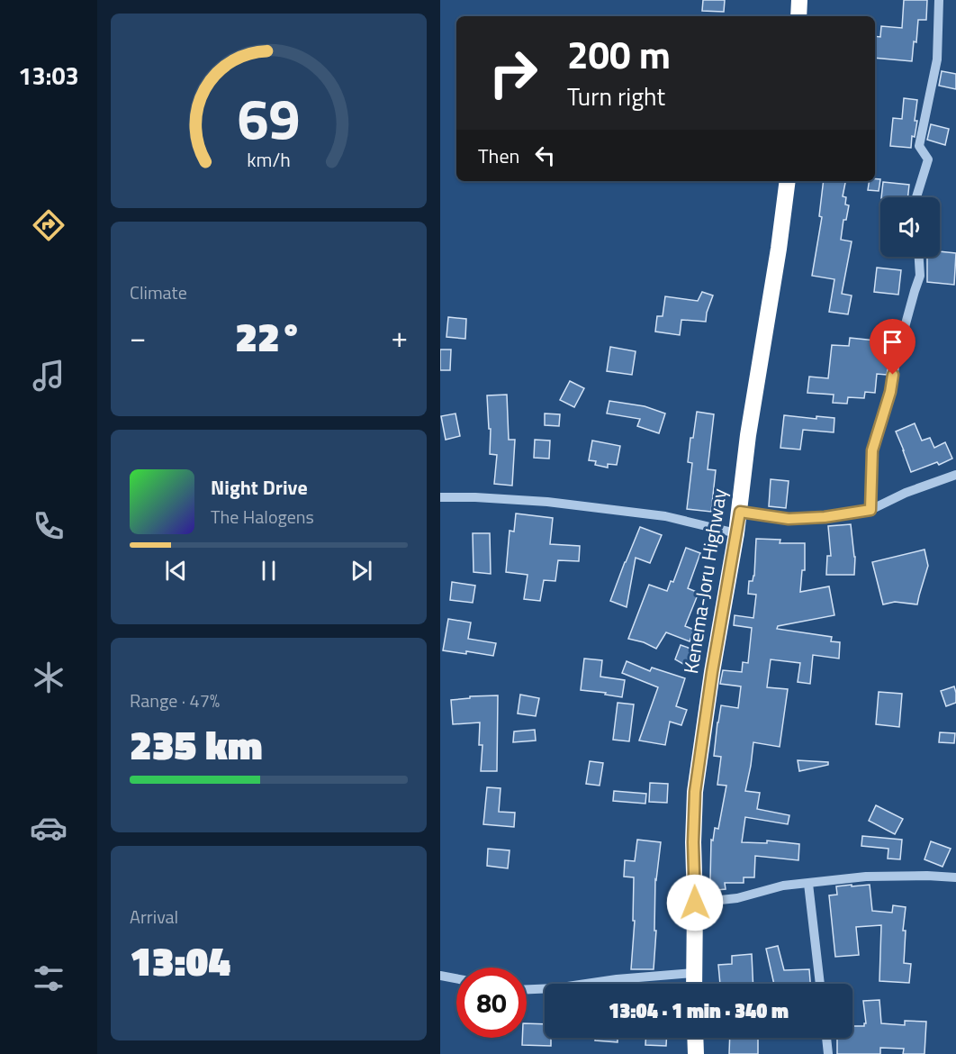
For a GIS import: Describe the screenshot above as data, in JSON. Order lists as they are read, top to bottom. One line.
{"streets":{"highway":["Kenema-Joru Highway"]},"page":{"tabs":"13:03","turn":["200 m","Turn right"],"then":"Then","tile":["Climate",["Range · 47%","235 km"],["Arrival","13:04"]],"heat":["−","22°","+"],"song":["Night Drive","The Halogens"],"limit":"80","trip":"13:04 · 1 min · 340 m","gauge":["69","km/h"]}}
